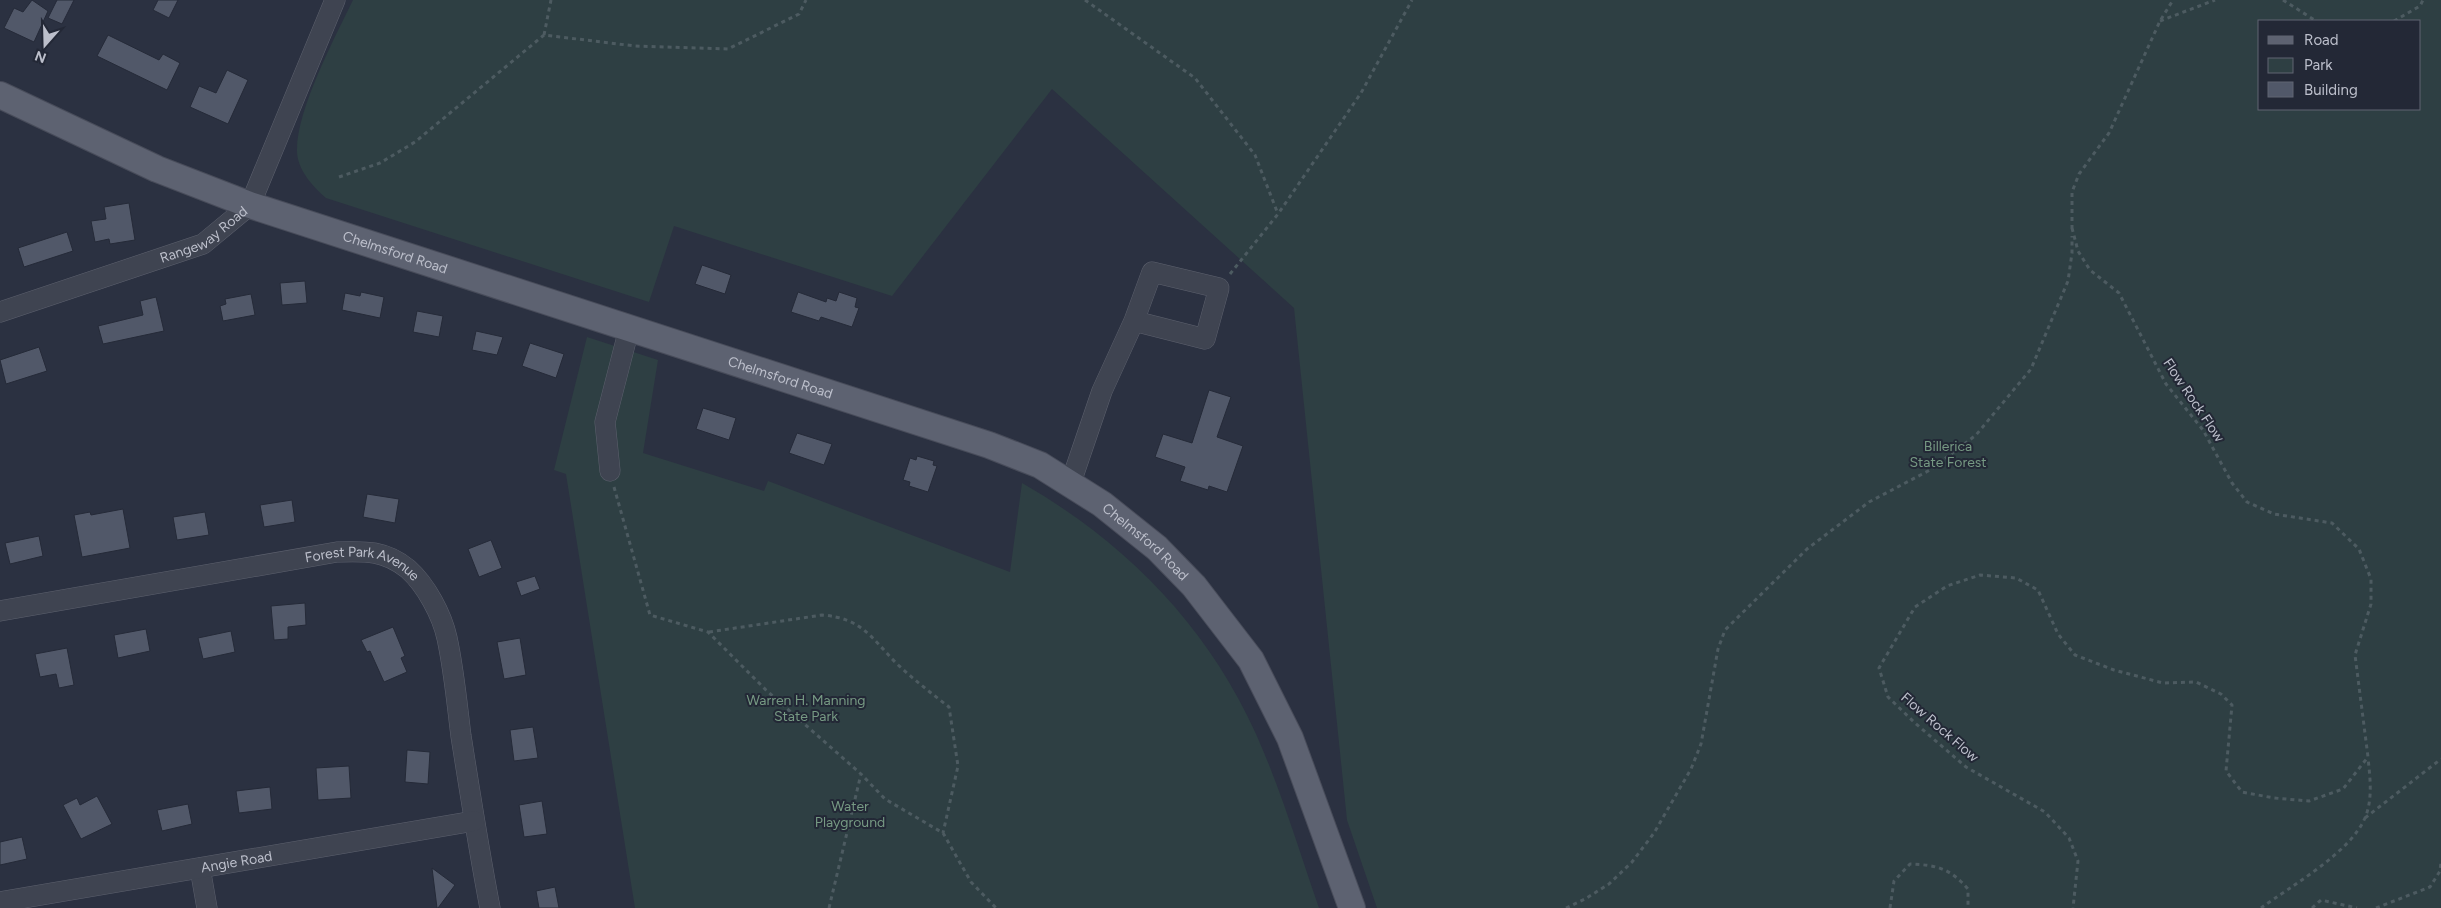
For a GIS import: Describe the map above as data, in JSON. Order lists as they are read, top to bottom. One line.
{"streets":{"main road":["Chelmsford Road"],"street":["Rangeway Road","Forest Park Avenue","Angie Road"],"path":["Flow Rock Flow"]},"crossings":[["Rangeway Road","Chelmsford Road"],["Forest Park Avenue","Angie Road"]],"parks":["Billerica State Forest","Warren H. Manning State Park","Water Playground"],"legend":["Road","Park","Building"],"north":"bottom"}
